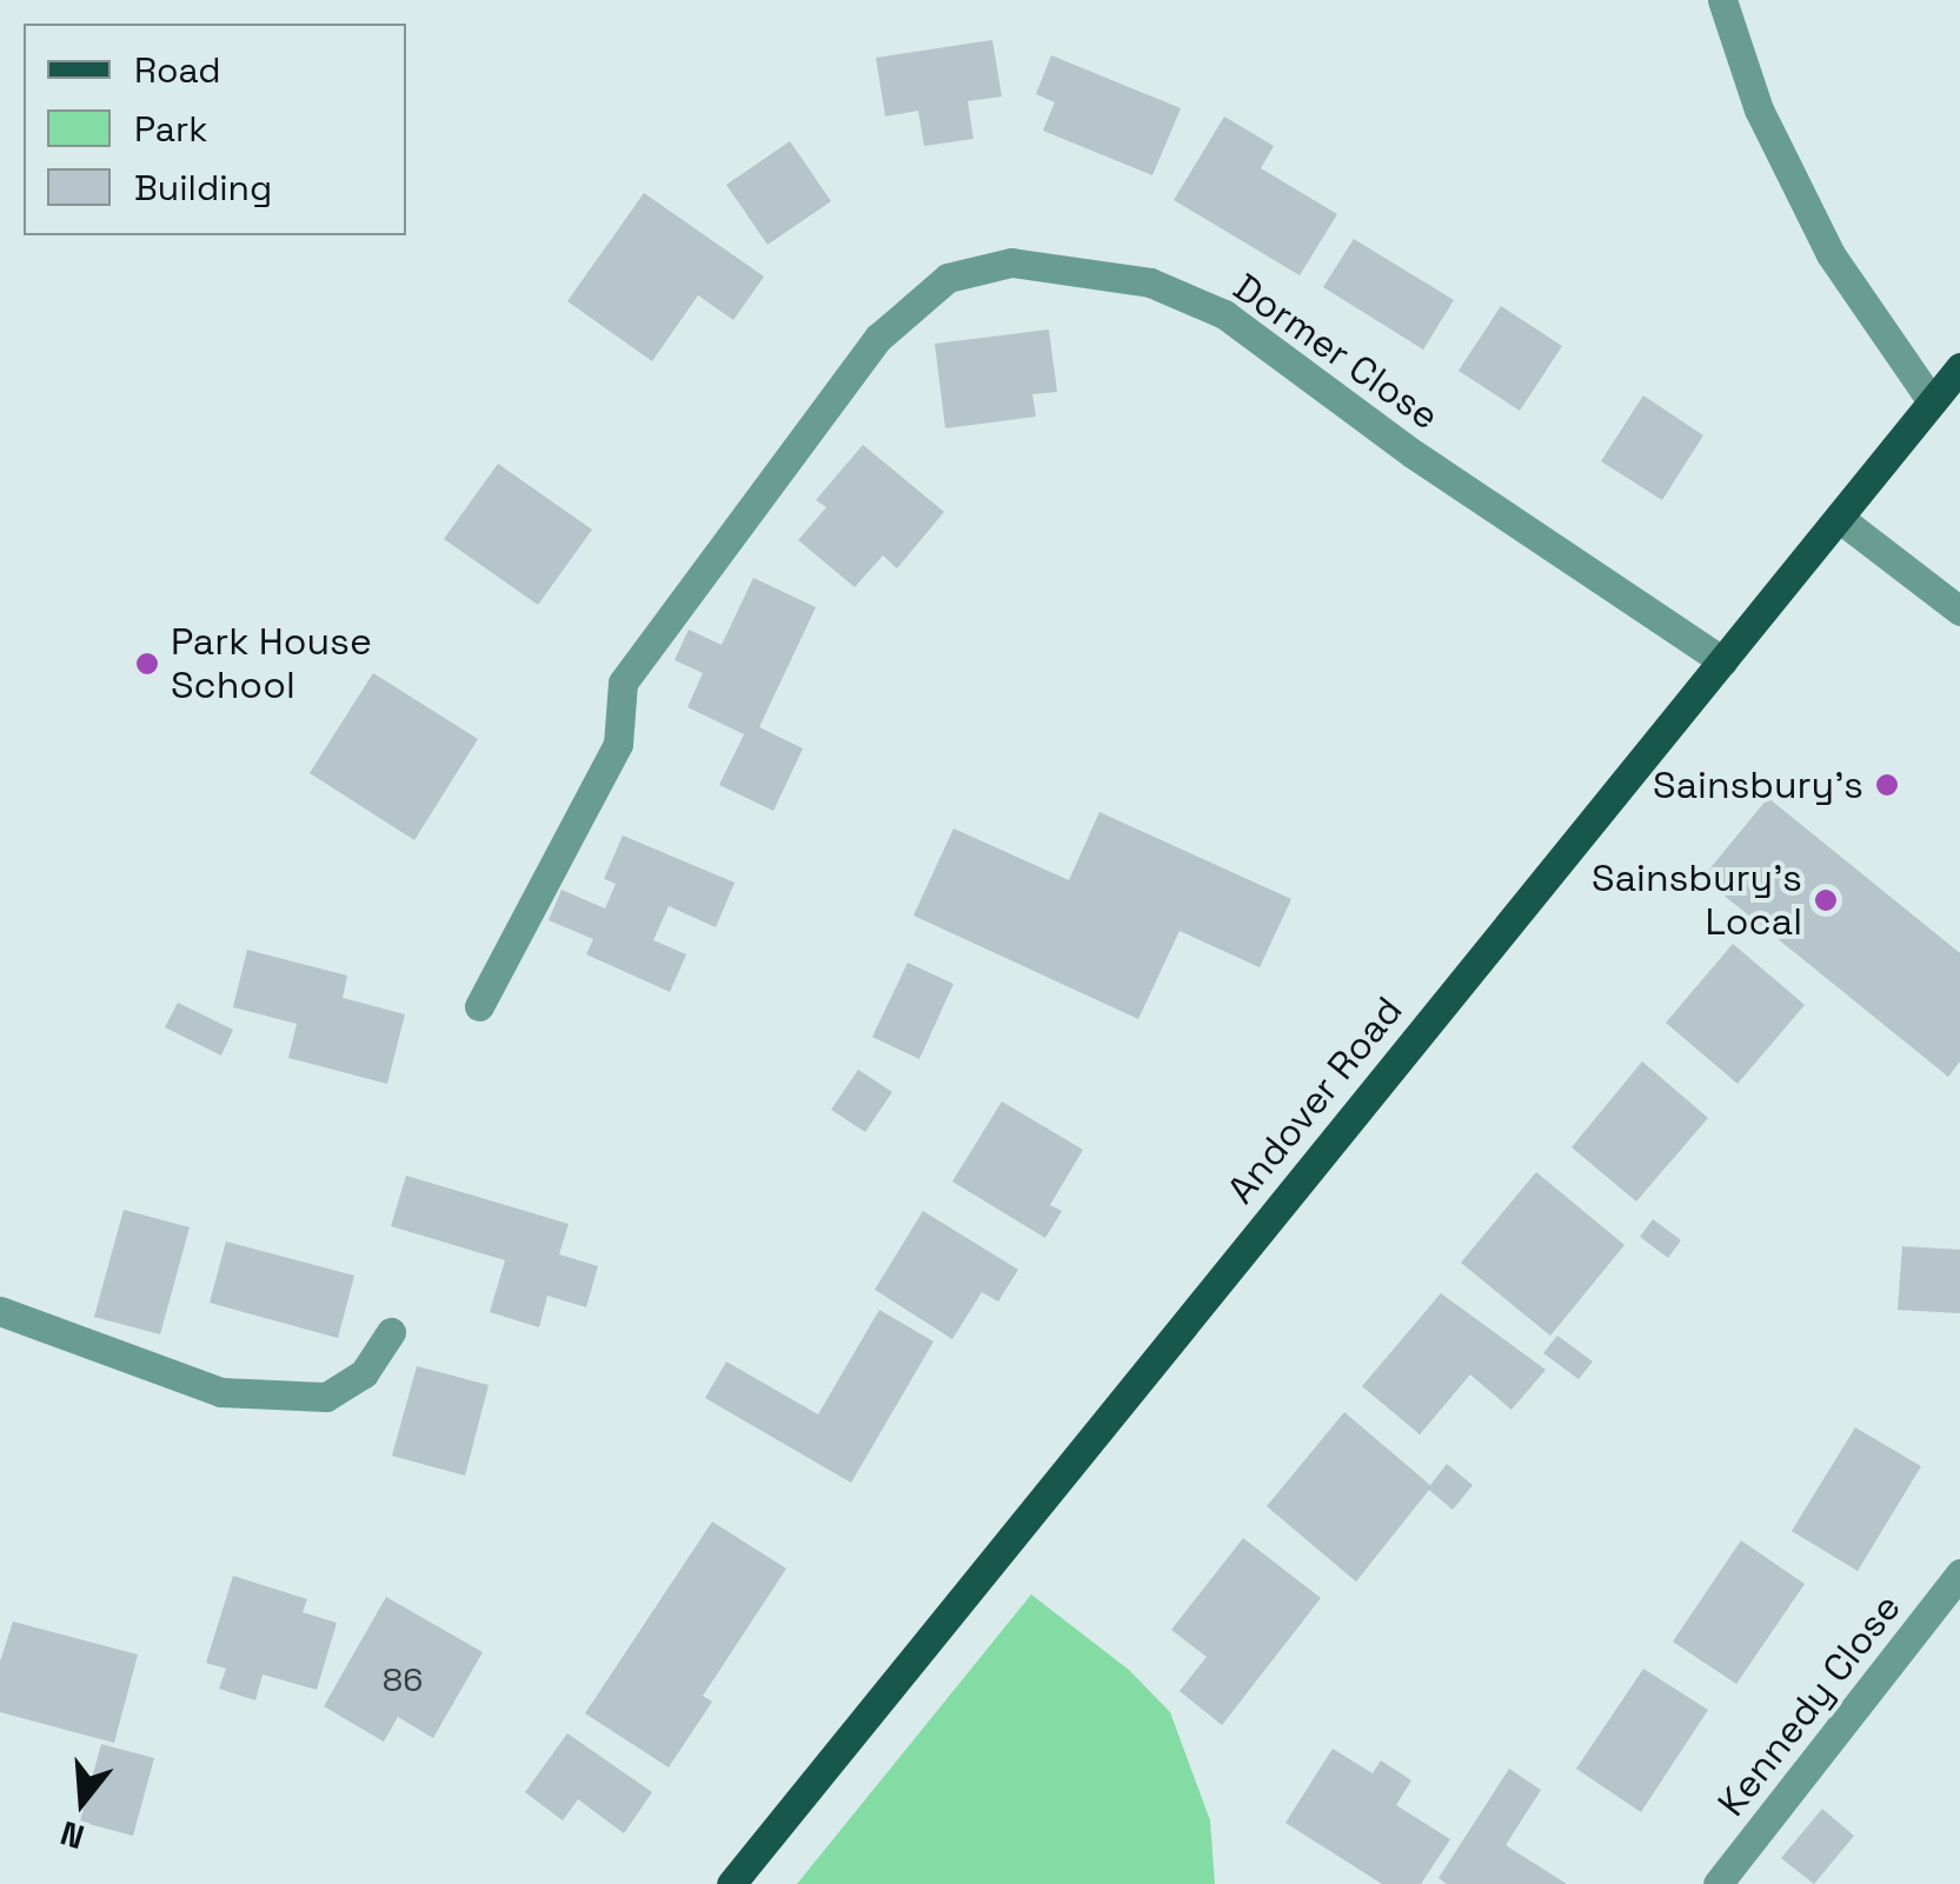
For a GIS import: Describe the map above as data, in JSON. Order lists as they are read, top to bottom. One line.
{"streets":{"main road":["Andover Road"],"street":["Dormer Close","Kennedy Close"]},"crossings":[["Dormer Close","Andover Road"]],"places":["Park House School","Sainsbury's","Sainsbury's Local"],"house_numbers":["86"],"legend":["Road","Park","Building"],"north":"bottom"}
